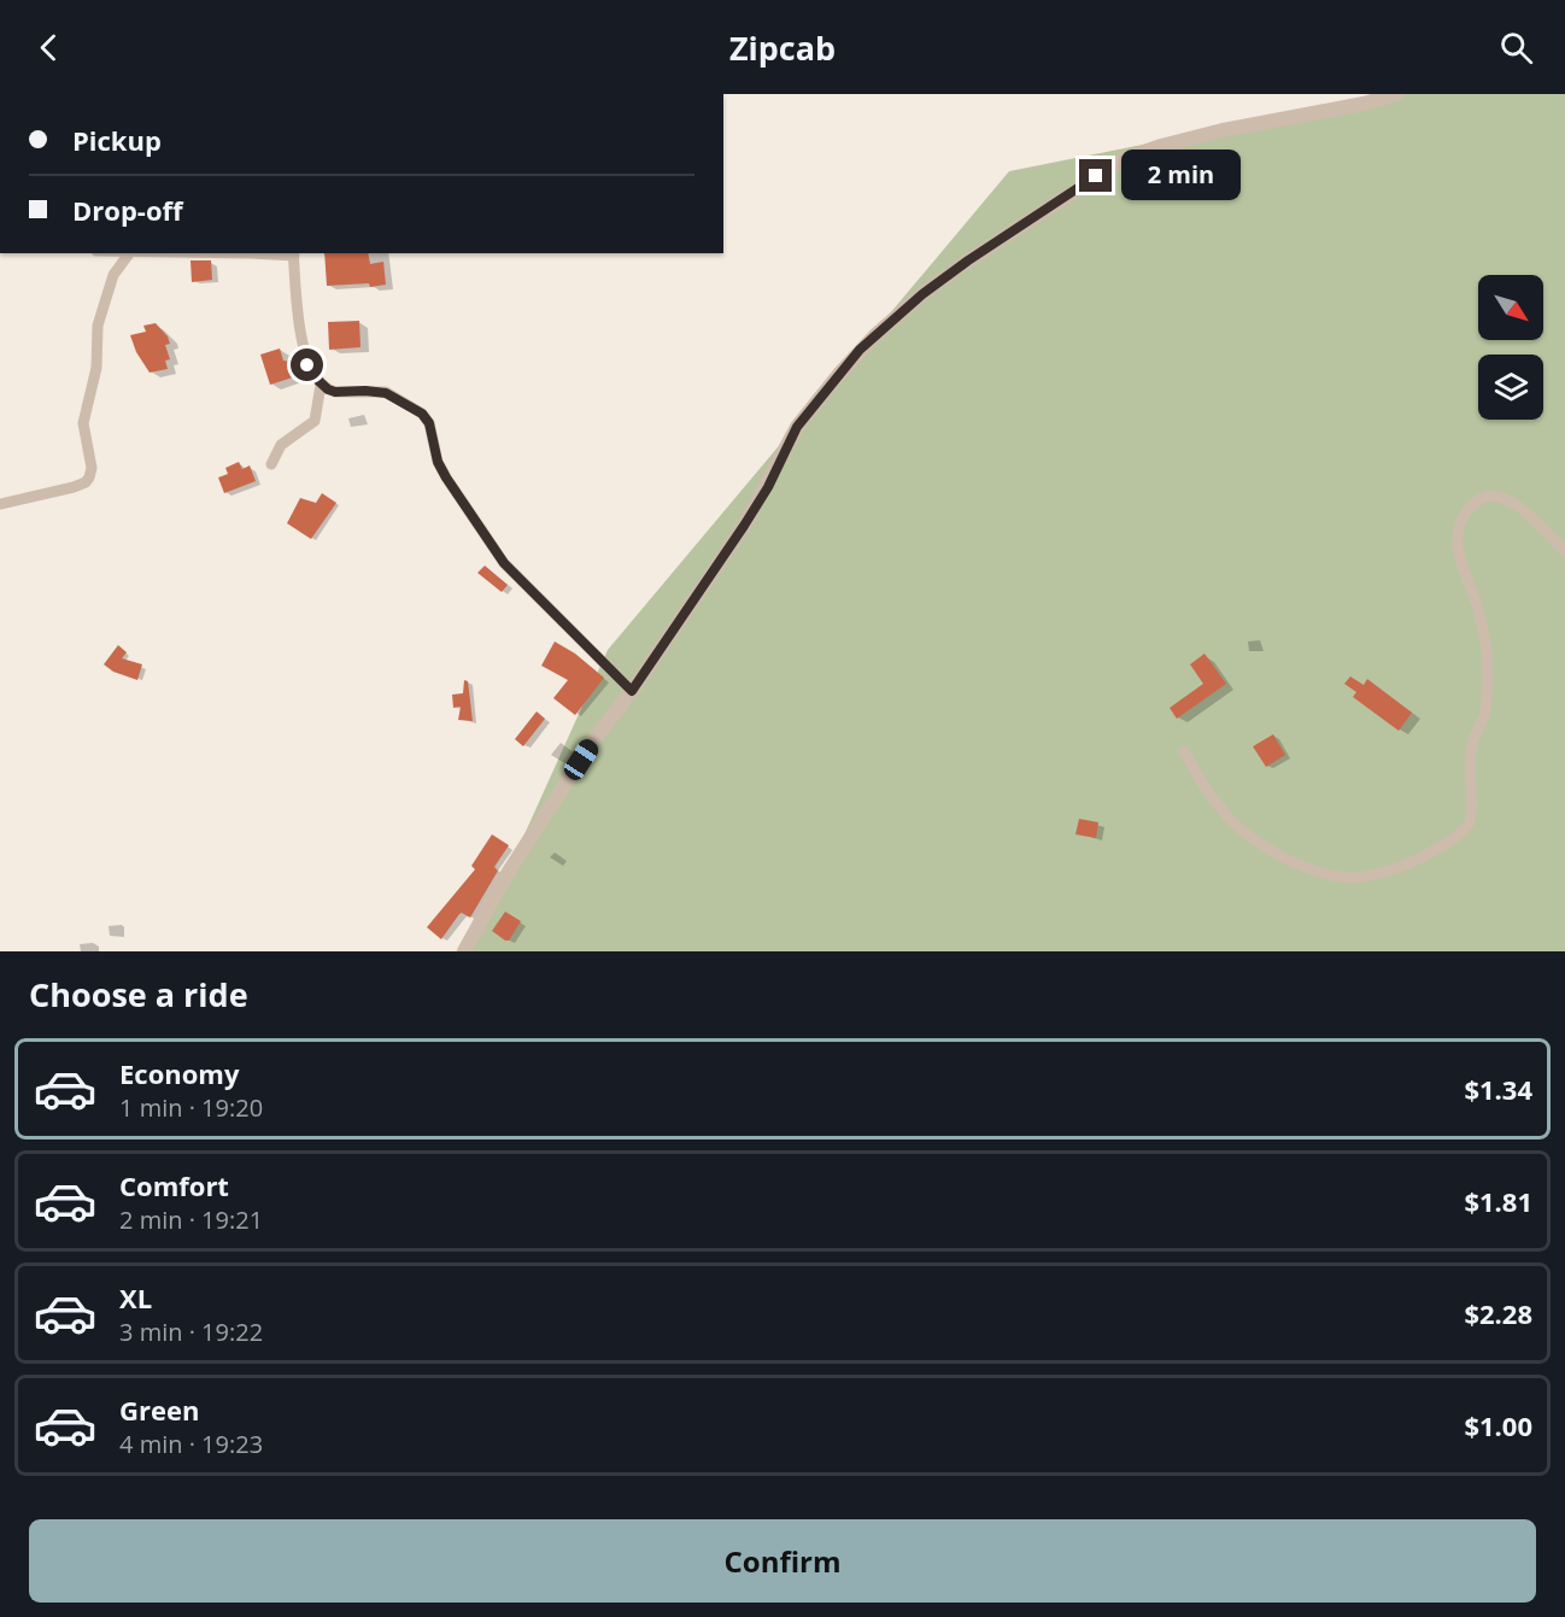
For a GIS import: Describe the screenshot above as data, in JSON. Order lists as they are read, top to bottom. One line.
{"north":"bottom right","page":{"header":"Zipcab","banner":["Pickup","Drop-off"],"bubble":"2 min","heading":"Choose a ride","list":[{"name":"Economy","note":"1 min · 19:20","value":"$1.34"},{"name":"Comfort","note":"2 min · 19:21","value":"$1.81"},{"name":"XL","note":"3 min · 19:22","value":"$2.28"},{"name":"Green","note":"4 min · 19:23","value":"$1.00"}],"buttons":"Confirm"}}
